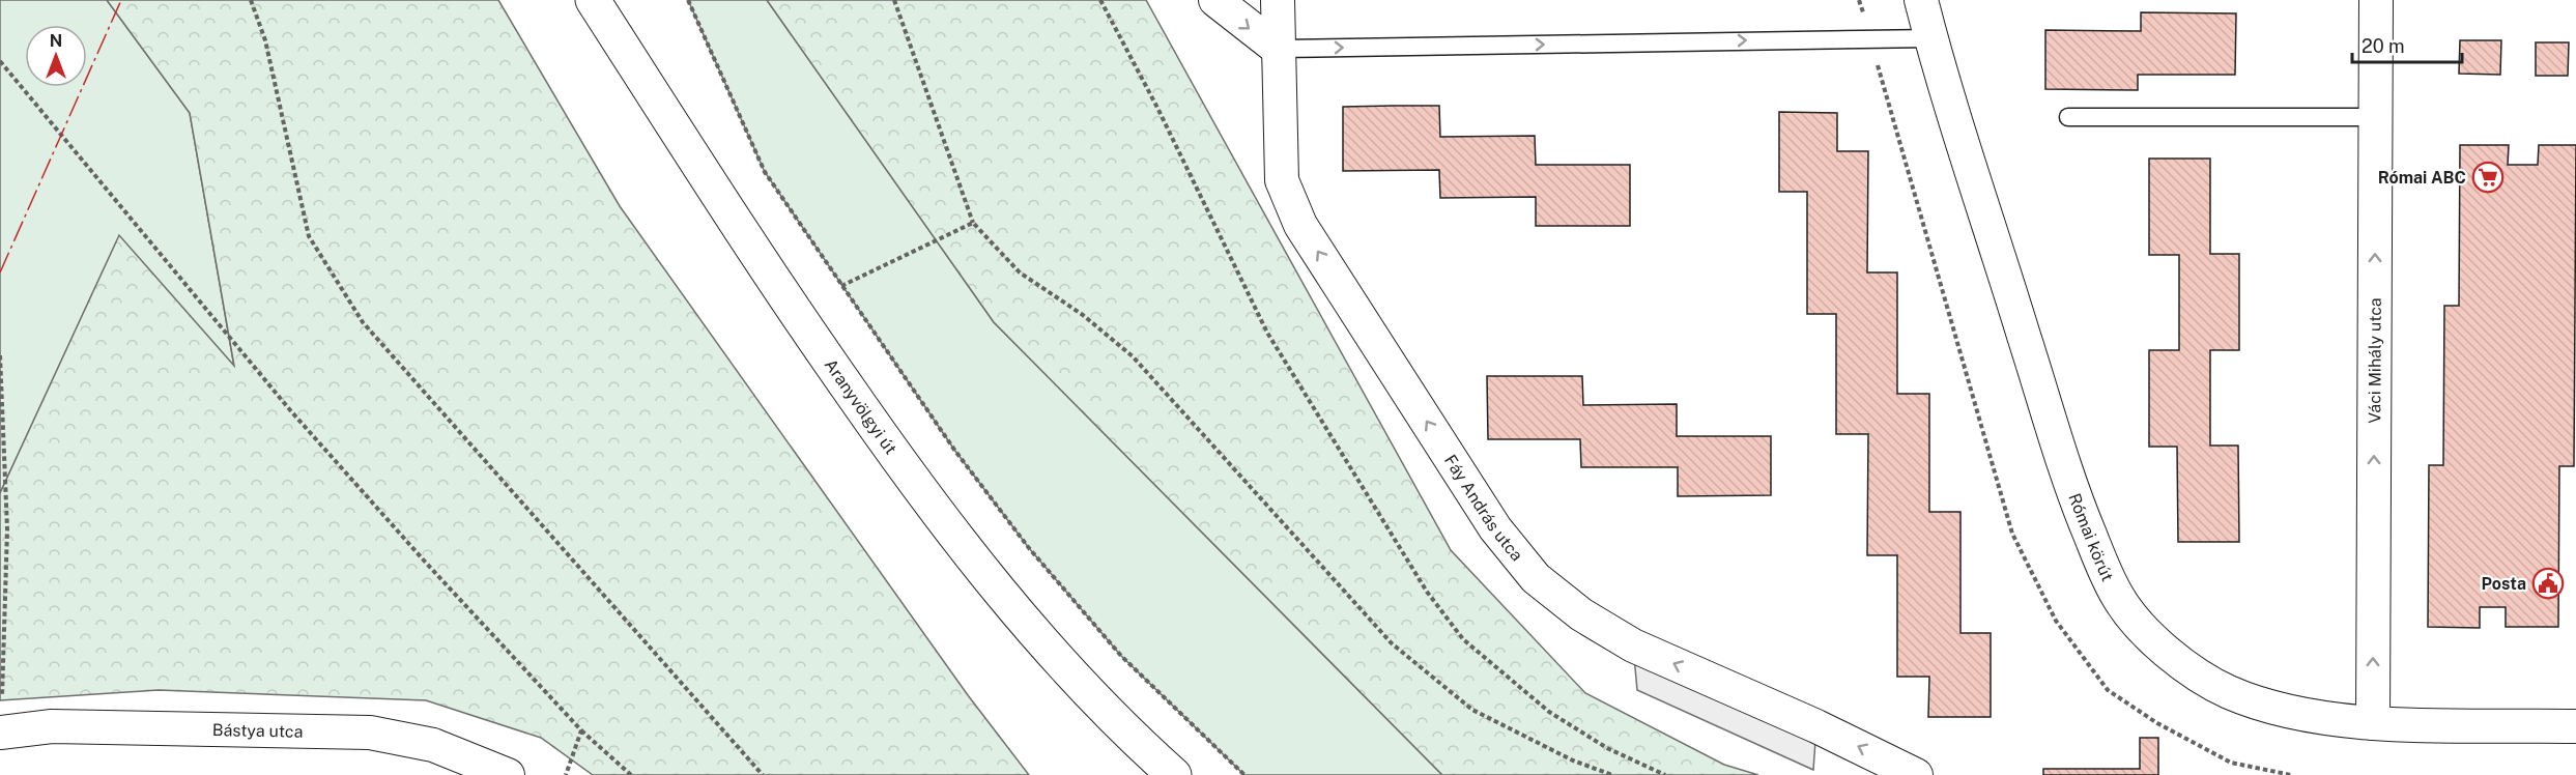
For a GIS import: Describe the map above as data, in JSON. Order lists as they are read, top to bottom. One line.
{"streets":{"street":["Váci Mihály utca","Aranyvölgyi út","Fáy András utca","Római körút","Bástya utca"]},"crossings":[["Váci Mihály utca","Római körút"]],"one_way":["Váci Mihály utca","Fáy András utca"],"places":{"supermarket":["Római ABC"],"public building":["Posta"]},"scale_bar":"20 m","north":"top"}
